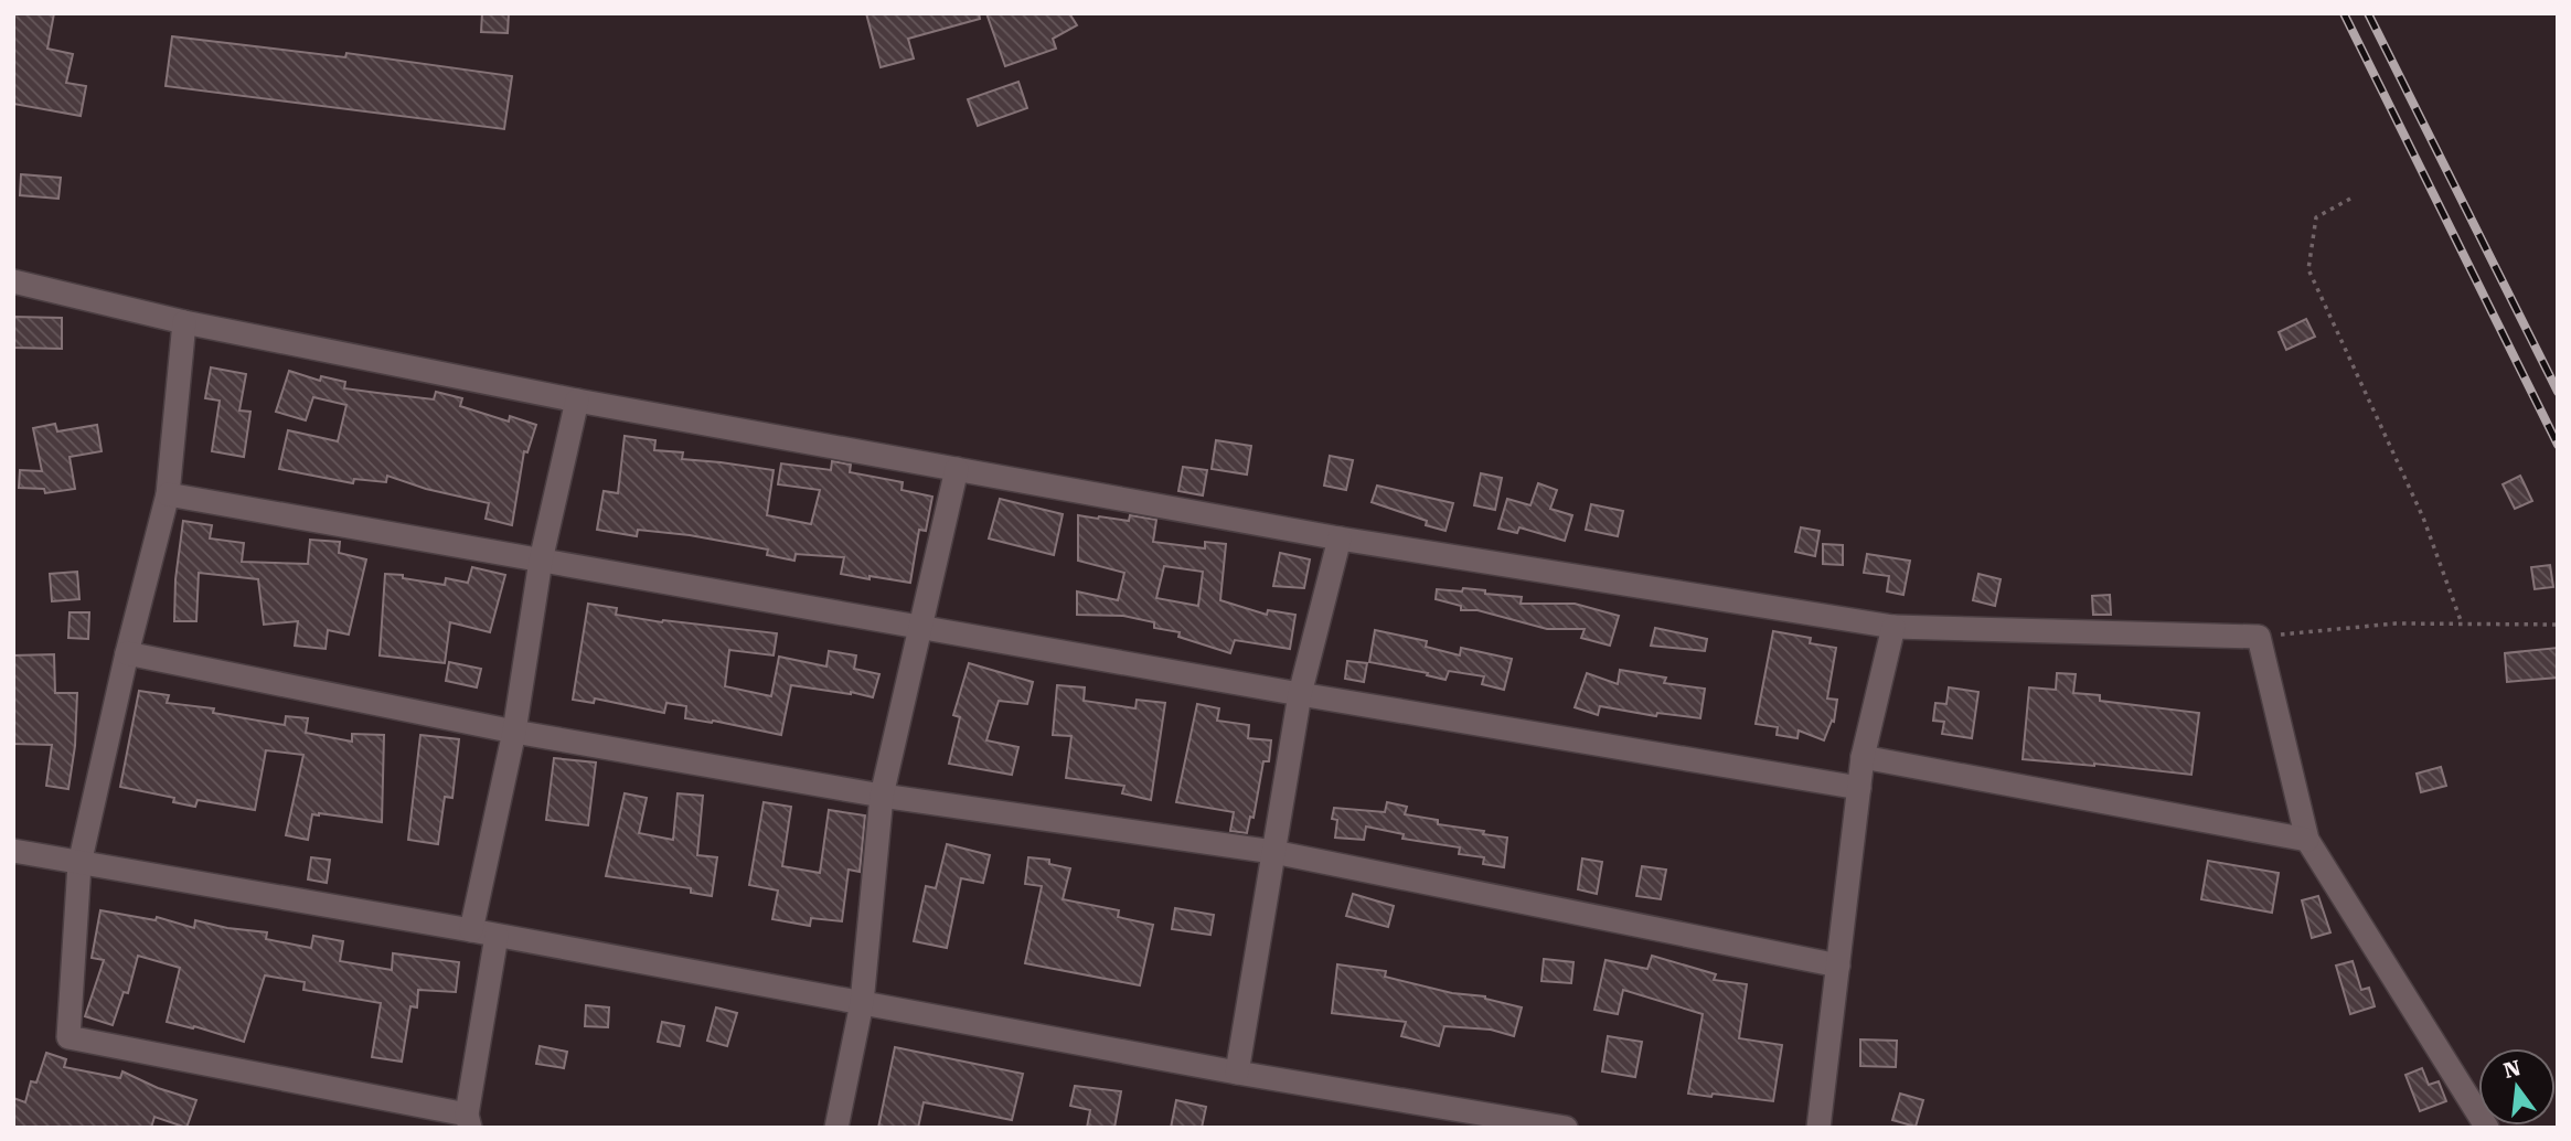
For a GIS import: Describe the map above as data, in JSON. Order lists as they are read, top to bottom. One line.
{"north":"top"}
